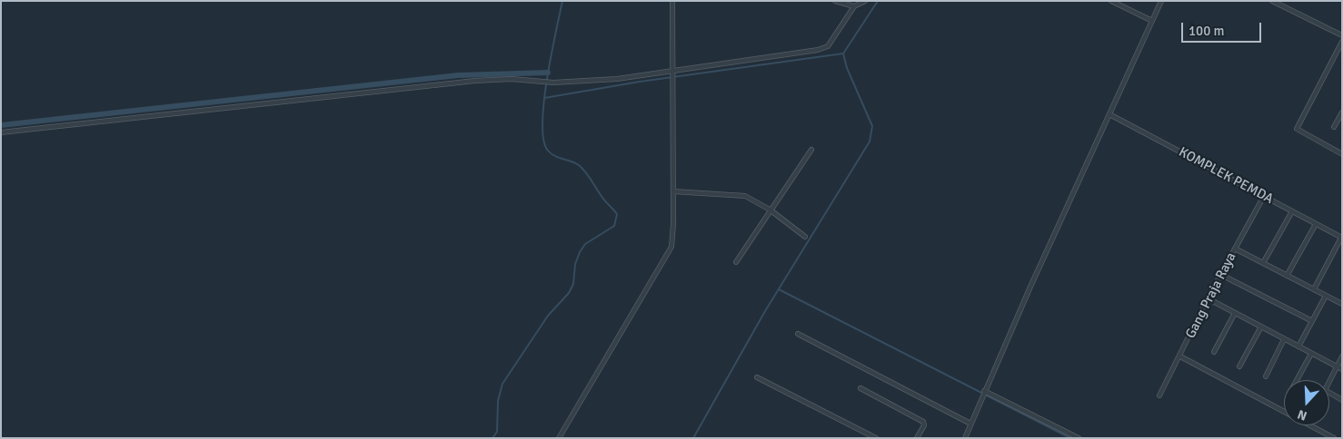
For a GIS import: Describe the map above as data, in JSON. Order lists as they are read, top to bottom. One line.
{"streets":{"street":["KOMPLEK PEMDA","Gang Praja Raya"]},"crossings":[["KOMPLEK PEMDA","Gang Praja Raya"]],"scale_bar":"100 m","north":"bottom"}
